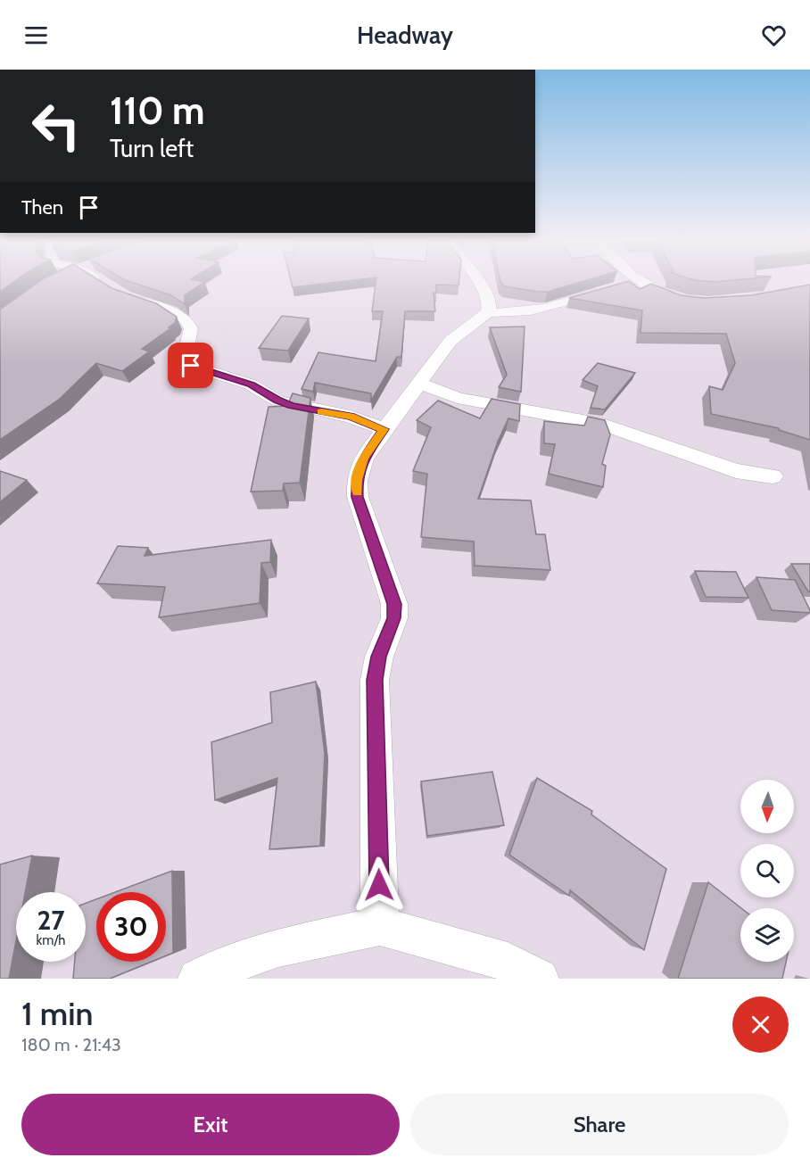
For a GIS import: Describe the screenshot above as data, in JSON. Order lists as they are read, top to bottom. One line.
{"north":"bottom","page":{"header":"Headway","turn":["110 m","Turn left"],"then":"Then","speed":"27 km/h","limit":"30","heading":["1 min","180 m · 21:43"],"buttons":["Exit","Share"]}}
